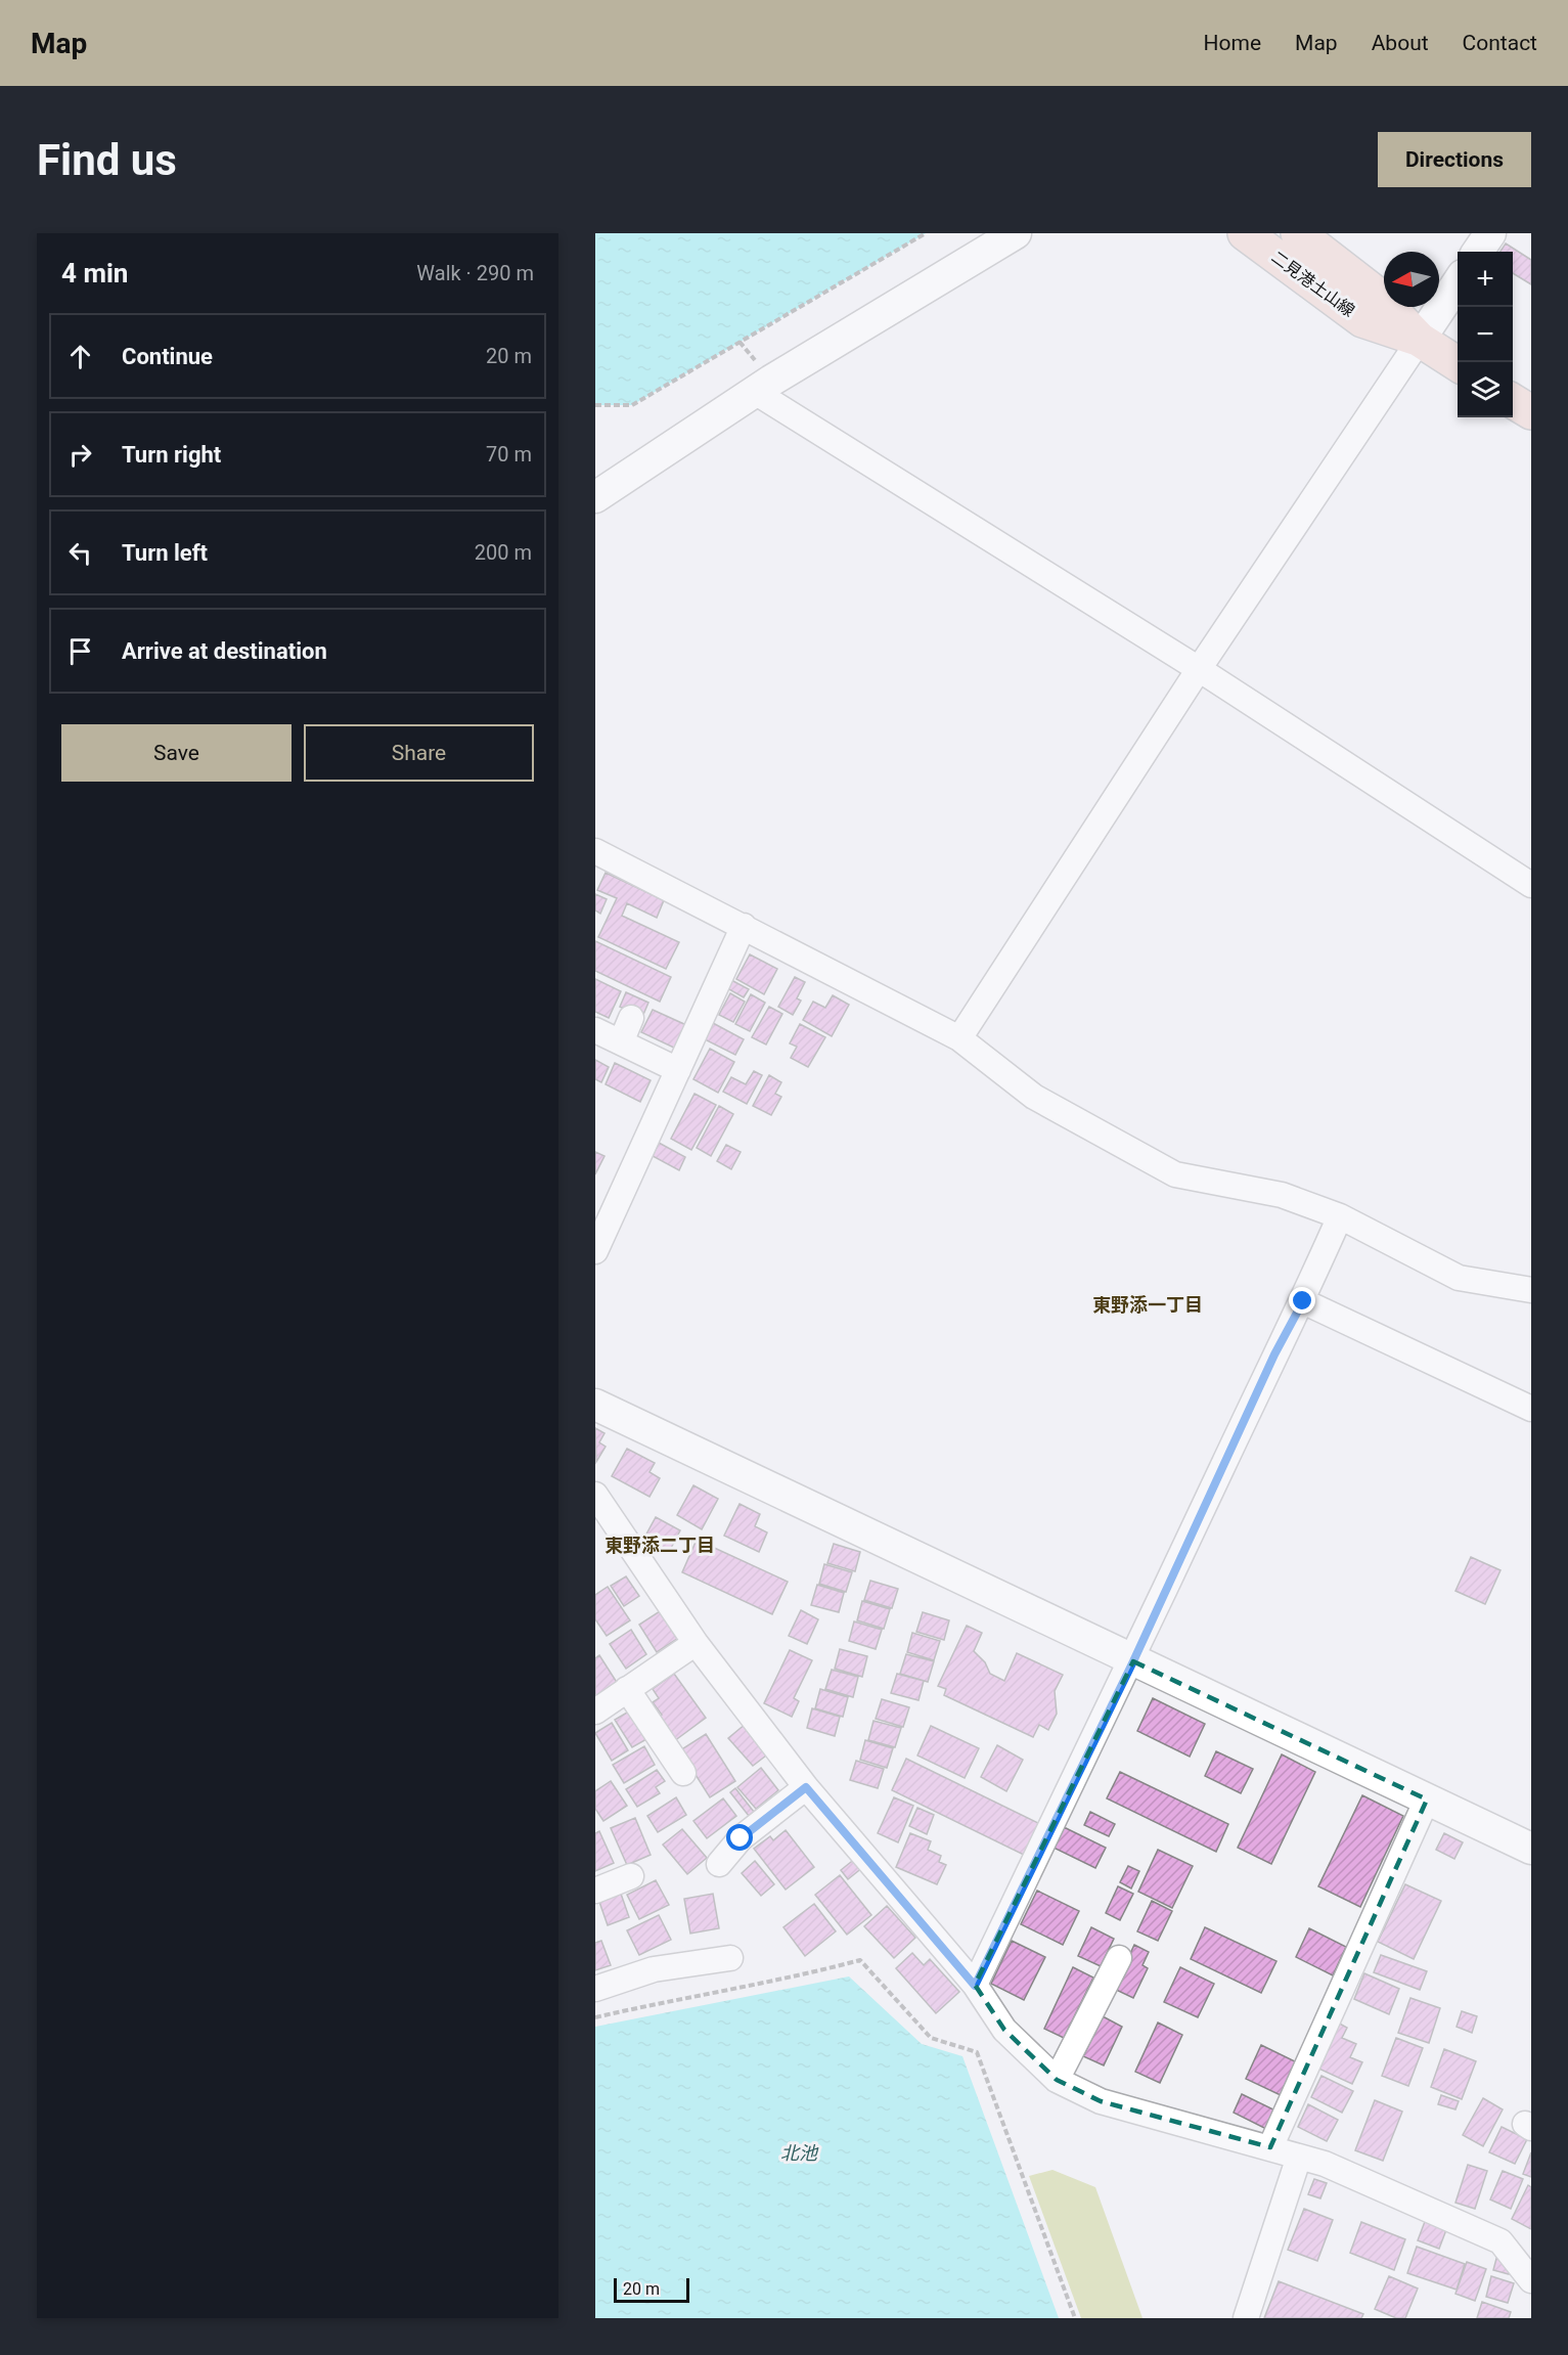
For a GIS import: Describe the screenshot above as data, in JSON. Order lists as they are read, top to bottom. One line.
{"streets":{"main road":["二見港土山線"]},"districts":["東野添一丁目","東野添二丁目"],"water":["北池"],"scale_bar":"20 m","north":"left","page":{"header":"Map","nav":["Home","Map","About","Contact"],"buttons":["Directions",["Save","Share"]],"title":"Find us","heading":["4 min","Walk · 290 m"],"map_buttons":["+","−"],"list":[["Continue","20 m"],["Turn right","70 m"],["Turn left","200 m"],"Arrive at destination"],"scale":"20 m"}}
